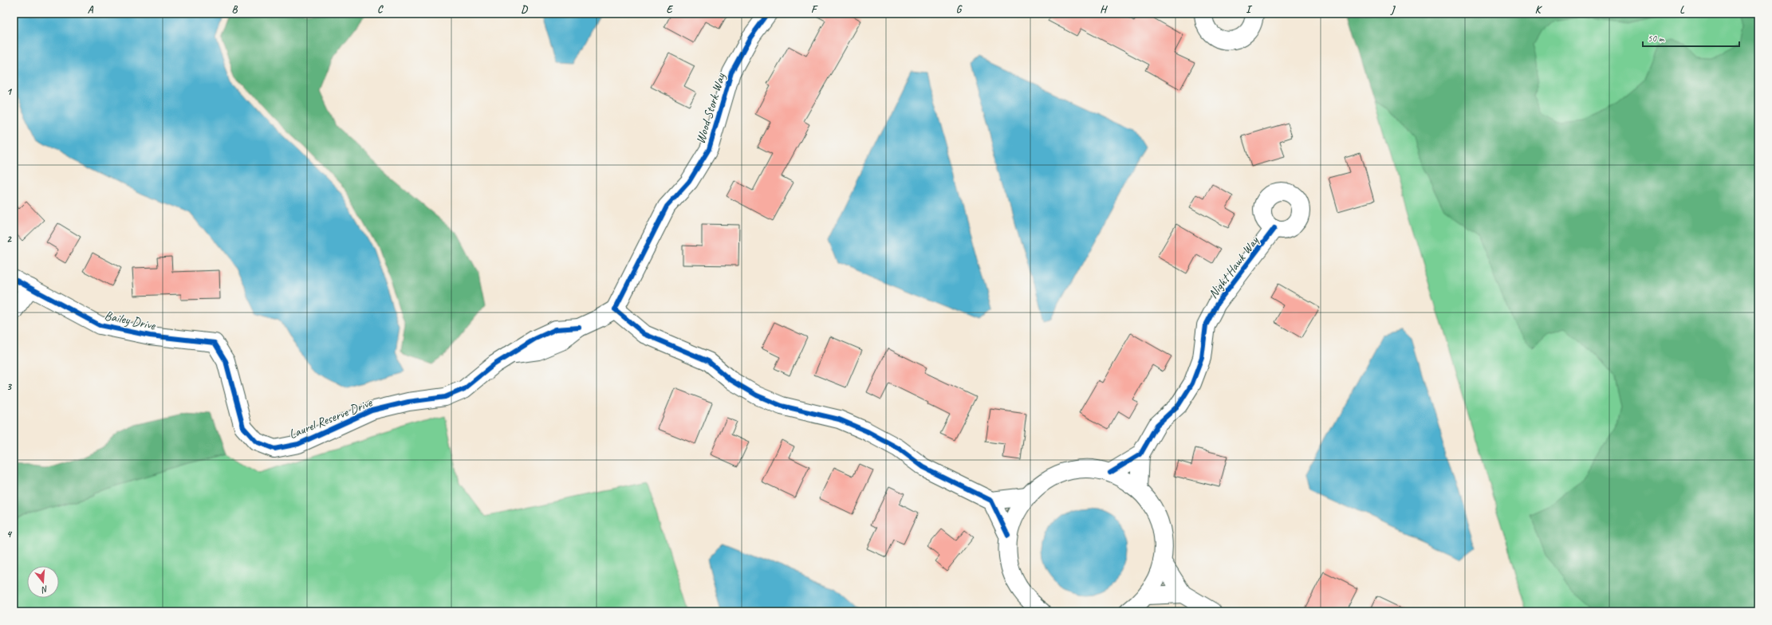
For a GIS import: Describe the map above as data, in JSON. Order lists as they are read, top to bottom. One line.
{"streets":{"street":["Wood Stork Way","Night Hawk Way","Bailey Drive","Laurel Reserve Drive"]},"crossings":[["Wood Stork Way","Laurel Reserve Drive"],["Bailey Drive","Laurel Reserve Drive"]],"scale_bar":"50 m","north":"bottom","grid":{"columns":["A","B","C","D","E","F","G","H","I","J","K","L"],"rows":["1","2","3","4"]}}
